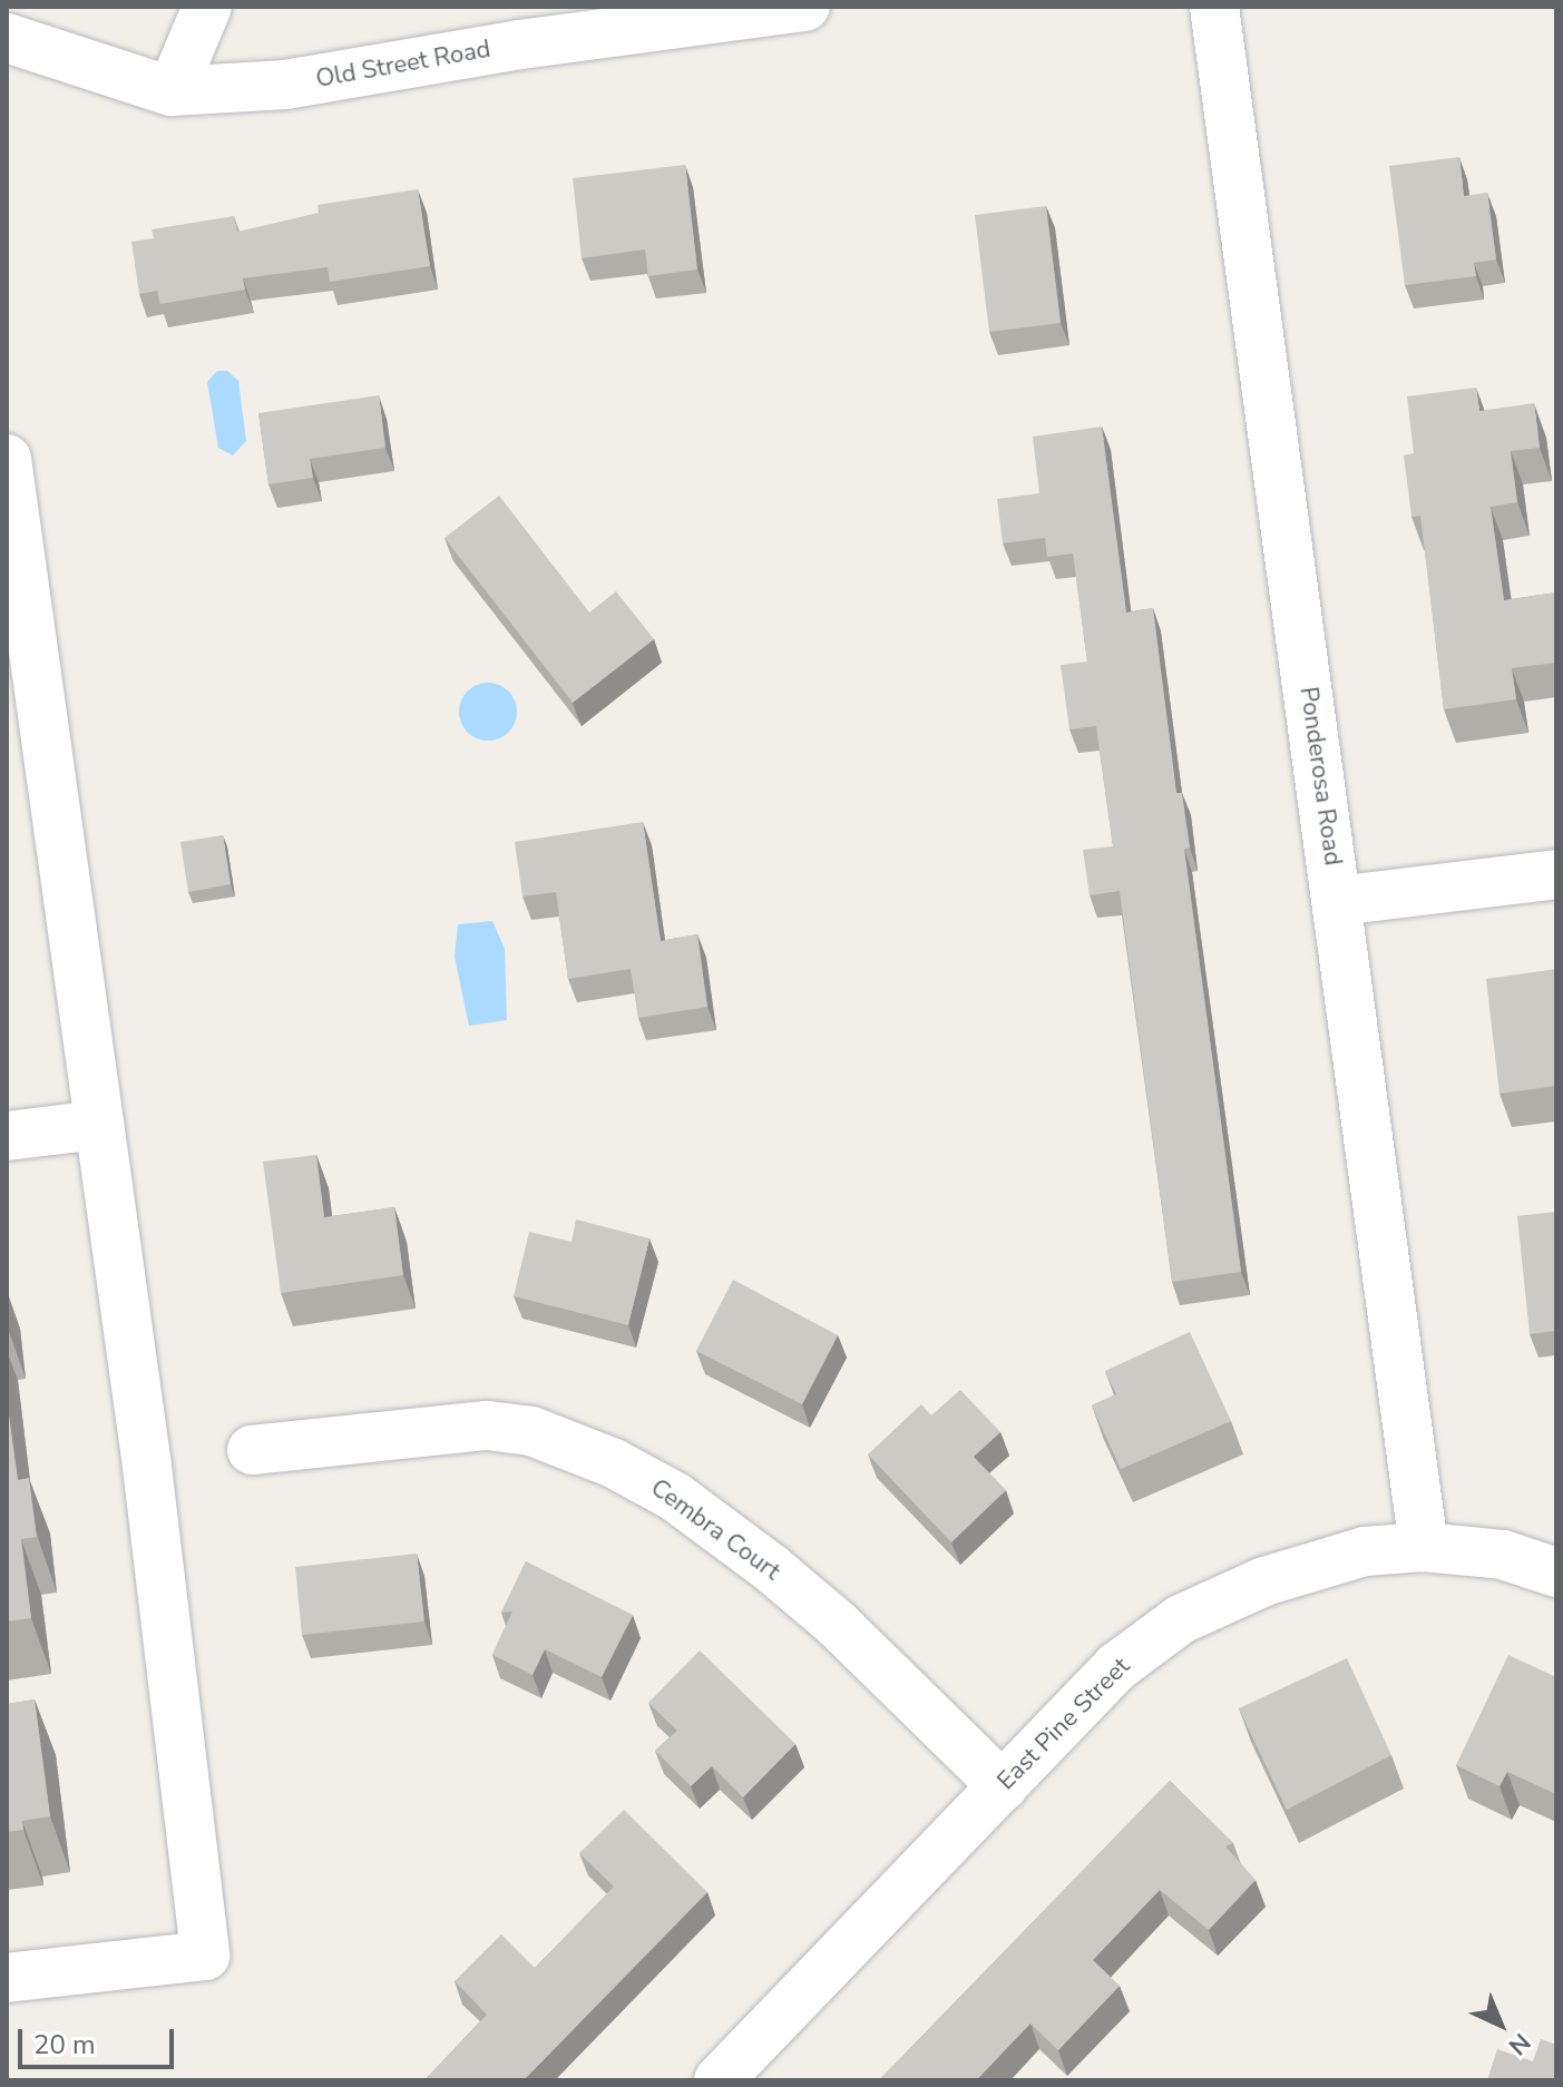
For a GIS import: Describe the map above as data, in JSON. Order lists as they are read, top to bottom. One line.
{"streets":{"street":["Old Street Road","Ponderosa Road","Cembra Court","East Pine Street"]},"crossings":[["Ponderosa Road","East Pine Street"],["Cembra Court","East Pine Street"]],"scale_bar":"20 m","north":"bottom right"}
